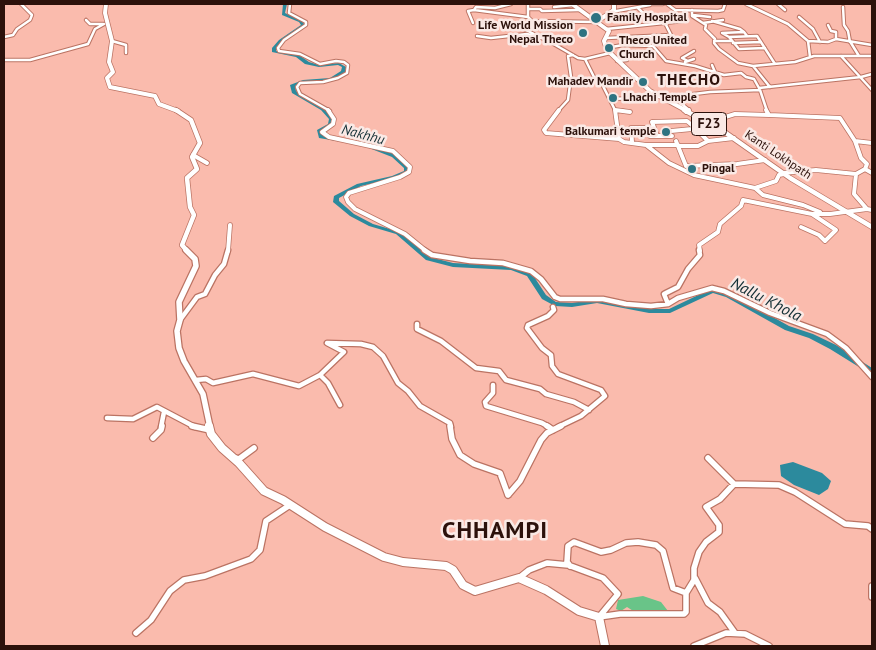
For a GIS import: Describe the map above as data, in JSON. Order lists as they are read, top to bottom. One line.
{"streets":{"main road":["F23","Kanti Lokhpath"]},"districts":["THECHO","CHHAMPI"],"water":["Nakhhu","Nallu Khola"],"places":["Family Hospital","Life World Mission Nepal Theco","Theco United Church","Mahadev Mandir","Lhachi Temple","Balkumari temple","Pingal"]}
